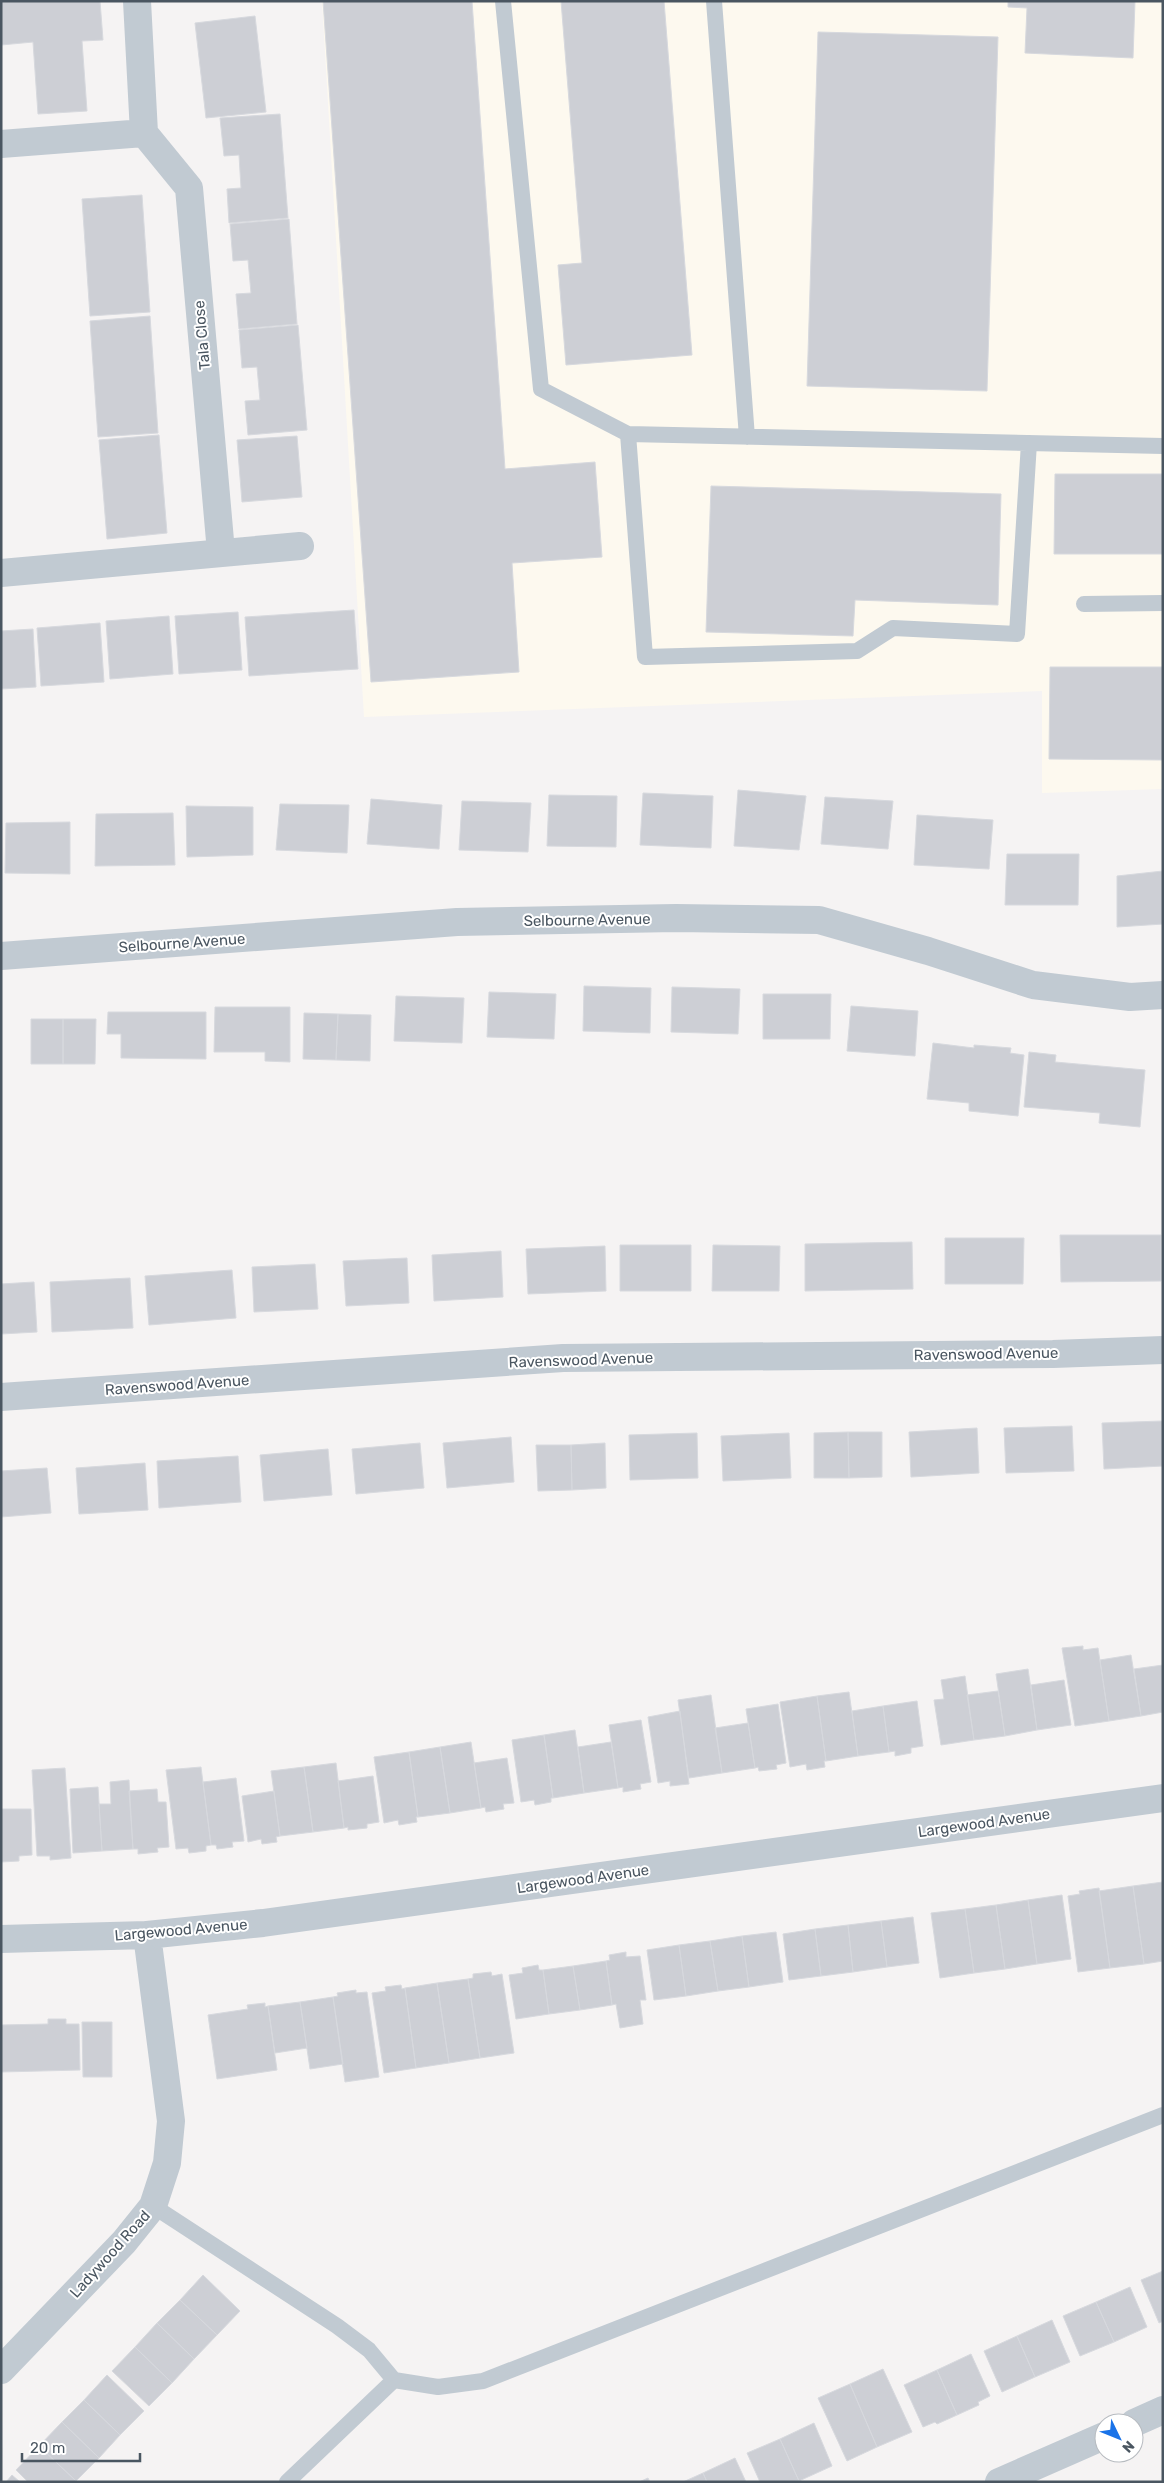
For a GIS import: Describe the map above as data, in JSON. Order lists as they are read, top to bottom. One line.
{"streets":{"street":["Tala Close","Selbourne Avenue","Ravenswood Avenue","Largewood Avenue","Ladywood Road"]},"crossings":[["Largewood Avenue","Ladywood Road"]],"scale_bar":"20 m","north":"bottom right"}
